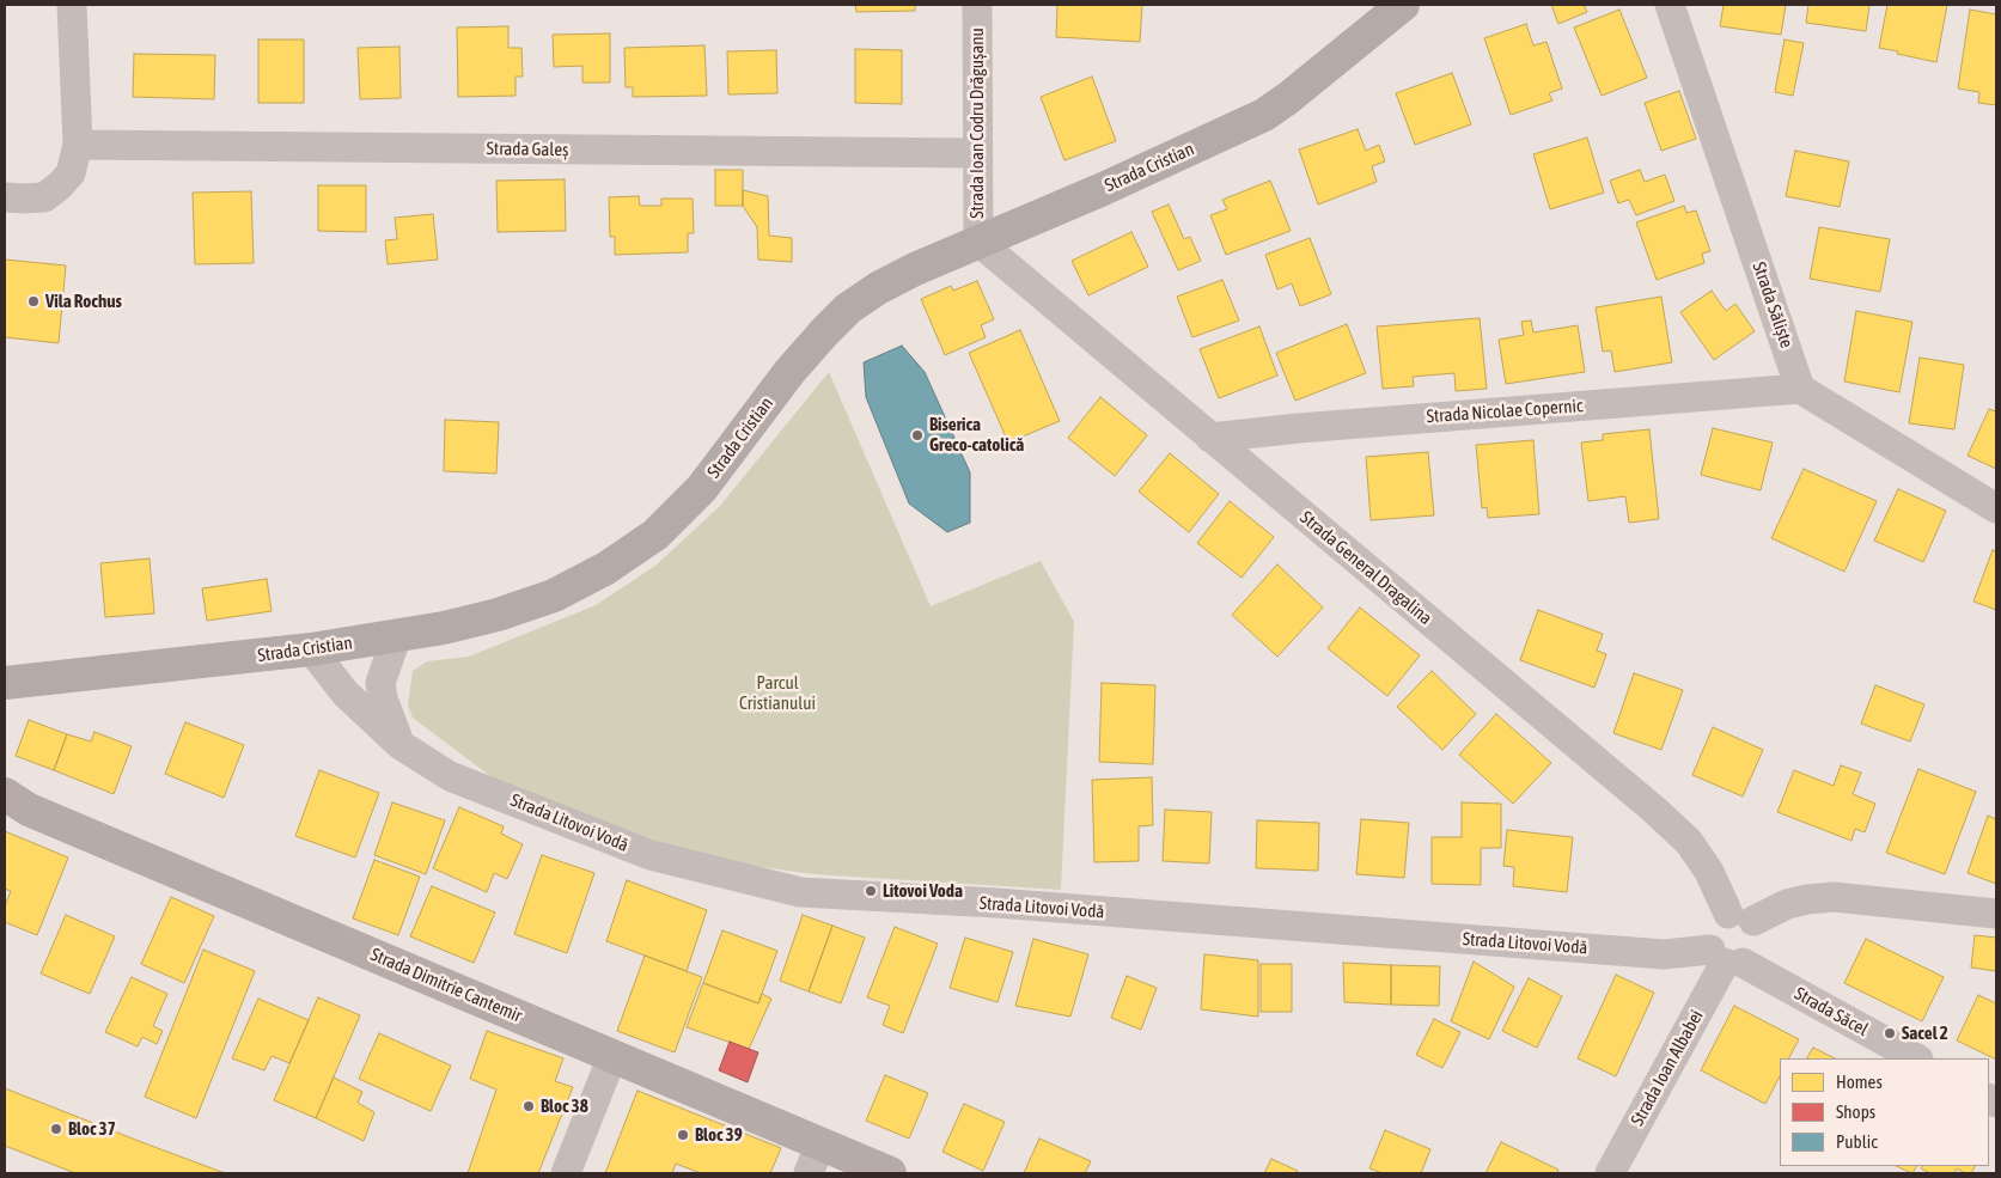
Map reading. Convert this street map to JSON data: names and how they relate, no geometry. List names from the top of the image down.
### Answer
{
  "streets": {
    "main road": ["Strada Cristian"],
    "street": [
      "Strada Ioan Codru Drăgușanu",
      "Strada Galeș",
      "Strada Săliște",
      "Strada Nicolae Copernic",
      "Strada General Dragalina",
      "Strada Litovoi Vodă",
      "Strada Dimitrie Cantemir",
      "Strada Săcel",
      "Strada Ioan Albabei"
    ]
  },
  "crossings": [
    ["Strada Ioan Codru Drăgușanu", "Strada Galeș"],
    ["Strada Ioan Codru Drăgușanu", "Strada Cristian"],
    ["Strada Ioan Codru Drăgușanu", "Strada General Dragalina"],
    ["Strada Cristian", "Strada General Dragalina"],
    ["Strada Cristian", "Strada Litovoi Vodă"],
    ["Strada Săliște", "Strada Nicolae Copernic"],
    ["Strada Nicolae Copernic", "Strada General Dragalina"],
    ["Strada General Dragalina", "Strada Litovoi Vodă"],
    ["Strada General Dragalina", "Strada Săcel"],
    ["Strada General Dragalina", "Strada Ioan Albabei"],
    ["Strada Litovoi Vodă", "Strada Săcel"],
    ["Strada Litovoi Vodă", "Strada Ioan Albabei"],
    ["Strada Săcel", "Strada Ioan Albabei"]
  ],
  "parks": ["Parcul Cristianului"],
  "places": [
    "Vila Rochus",
    "Biserica Greco-catolică",
    "Litovoi Voda",
    "Sacel 2",
    "Bloc 38",
    "Bloc 37",
    "Bloc 39"
  ],
  "legend": ["Homes", "Shops", "Public"]
}
